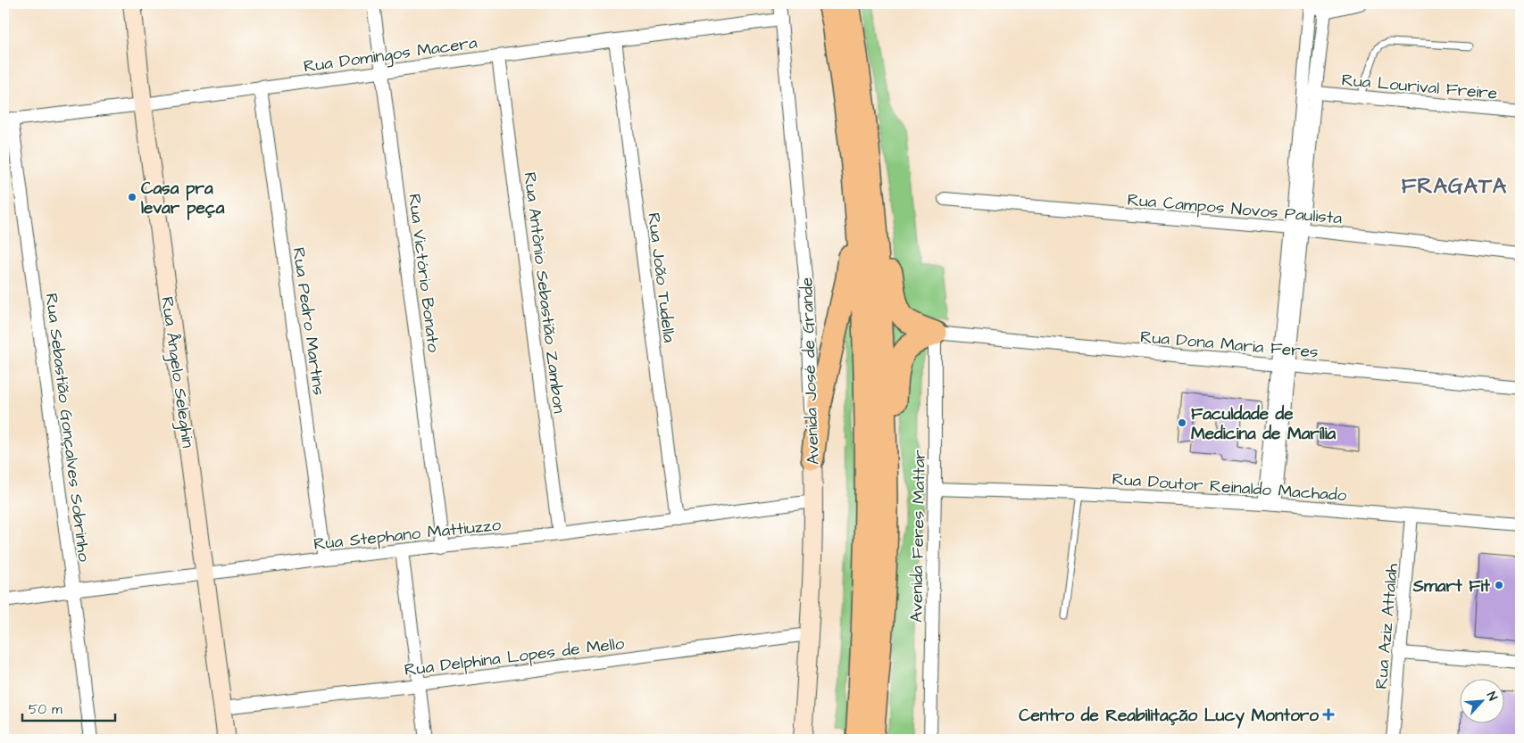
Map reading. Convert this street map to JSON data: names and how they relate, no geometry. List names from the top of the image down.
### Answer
{
  "streets": {
    "street": [
      "Rua Domingos Macera",
      "Rua Lourival Freire",
      "Rua Campos Novos Paulista",
      "Rua Victório Bonato",
      "Rua João Tudella",
      "Rua Antônio Sebastião Zambon",
      "Rua Pedro Martins",
      "Rua Dona Maria Feres",
      "Avenida José de Grande",
      "Rua Ângelo Seleghin",
      "Rua Sebastião Gonçalves Sobrinho",
      "Rua Doutor Reinaldo Machado",
      "Rua Stephano Mattiuzzo",
      "Avenida Feres Mattar",
      "Rua Aziz Attalah",
      "Rua Delphina Lopes de Mello"
    ]
  },
  "crossings": [
    ["Rua Domingos Macera", "Rua Victório Bonato"],
    ["Rua Domingos Macera", "Rua João Tudella"],
    ["Rua Domingos Macera", "Rua Antônio Sebastião Zambon"],
    ["Rua Domingos Macera", "Rua Pedro Martins"],
    ["Rua Domingos Macera", "Avenida José de Grande"],
    ["Rua Domingos Macera", "Rua Ângelo Seleghin"],
    ["Rua Domingos Macera", "Rua Sebastião Gonçalves Sobrinho"],
    ["Rua Victório Bonato", "Rua Stephano Mattiuzzo"],
    ["Rua João Tudella", "Rua Stephano Mattiuzzo"],
    ["Rua Antônio Sebastião Zambon", "Rua Stephano Mattiuzzo"],
    ["Rua Pedro Martins", "Rua Stephano Mattiuzzo"],
    ["Rua Dona Maria Feres", "Avenida Feres Mattar"],
    ["Avenida José de Grande", "Rua Stephano Mattiuzzo"],
    ["Avenida José de Grande", "Rua Delphina Lopes de Mello"],
    ["Rua Ângelo Seleghin", "Rua Stephano Mattiuzzo"],
    ["Rua Ângelo Seleghin", "Rua Delphina Lopes de Mello"],
    ["Rua Sebastião Gonçalves Sobrinho", "Rua Stephano Mattiuzzo"],
    ["Rua Doutor Reinaldo Machado", "Avenida Feres Mattar"],
    ["Rua Doutor Reinaldo Machado", "Rua Aziz Attalah"]
  ],
  "districts": ["FRAGATA"],
  "places": {
    "other": ["Casa pra levar peça", "Faculdade de Medicina de Marília", "Smart Fit"],
    "health": ["Centro de Reabilitação Lucy Montoro"]
  },
  "scale_bar": "50 m",
  "north": "top right"
}
